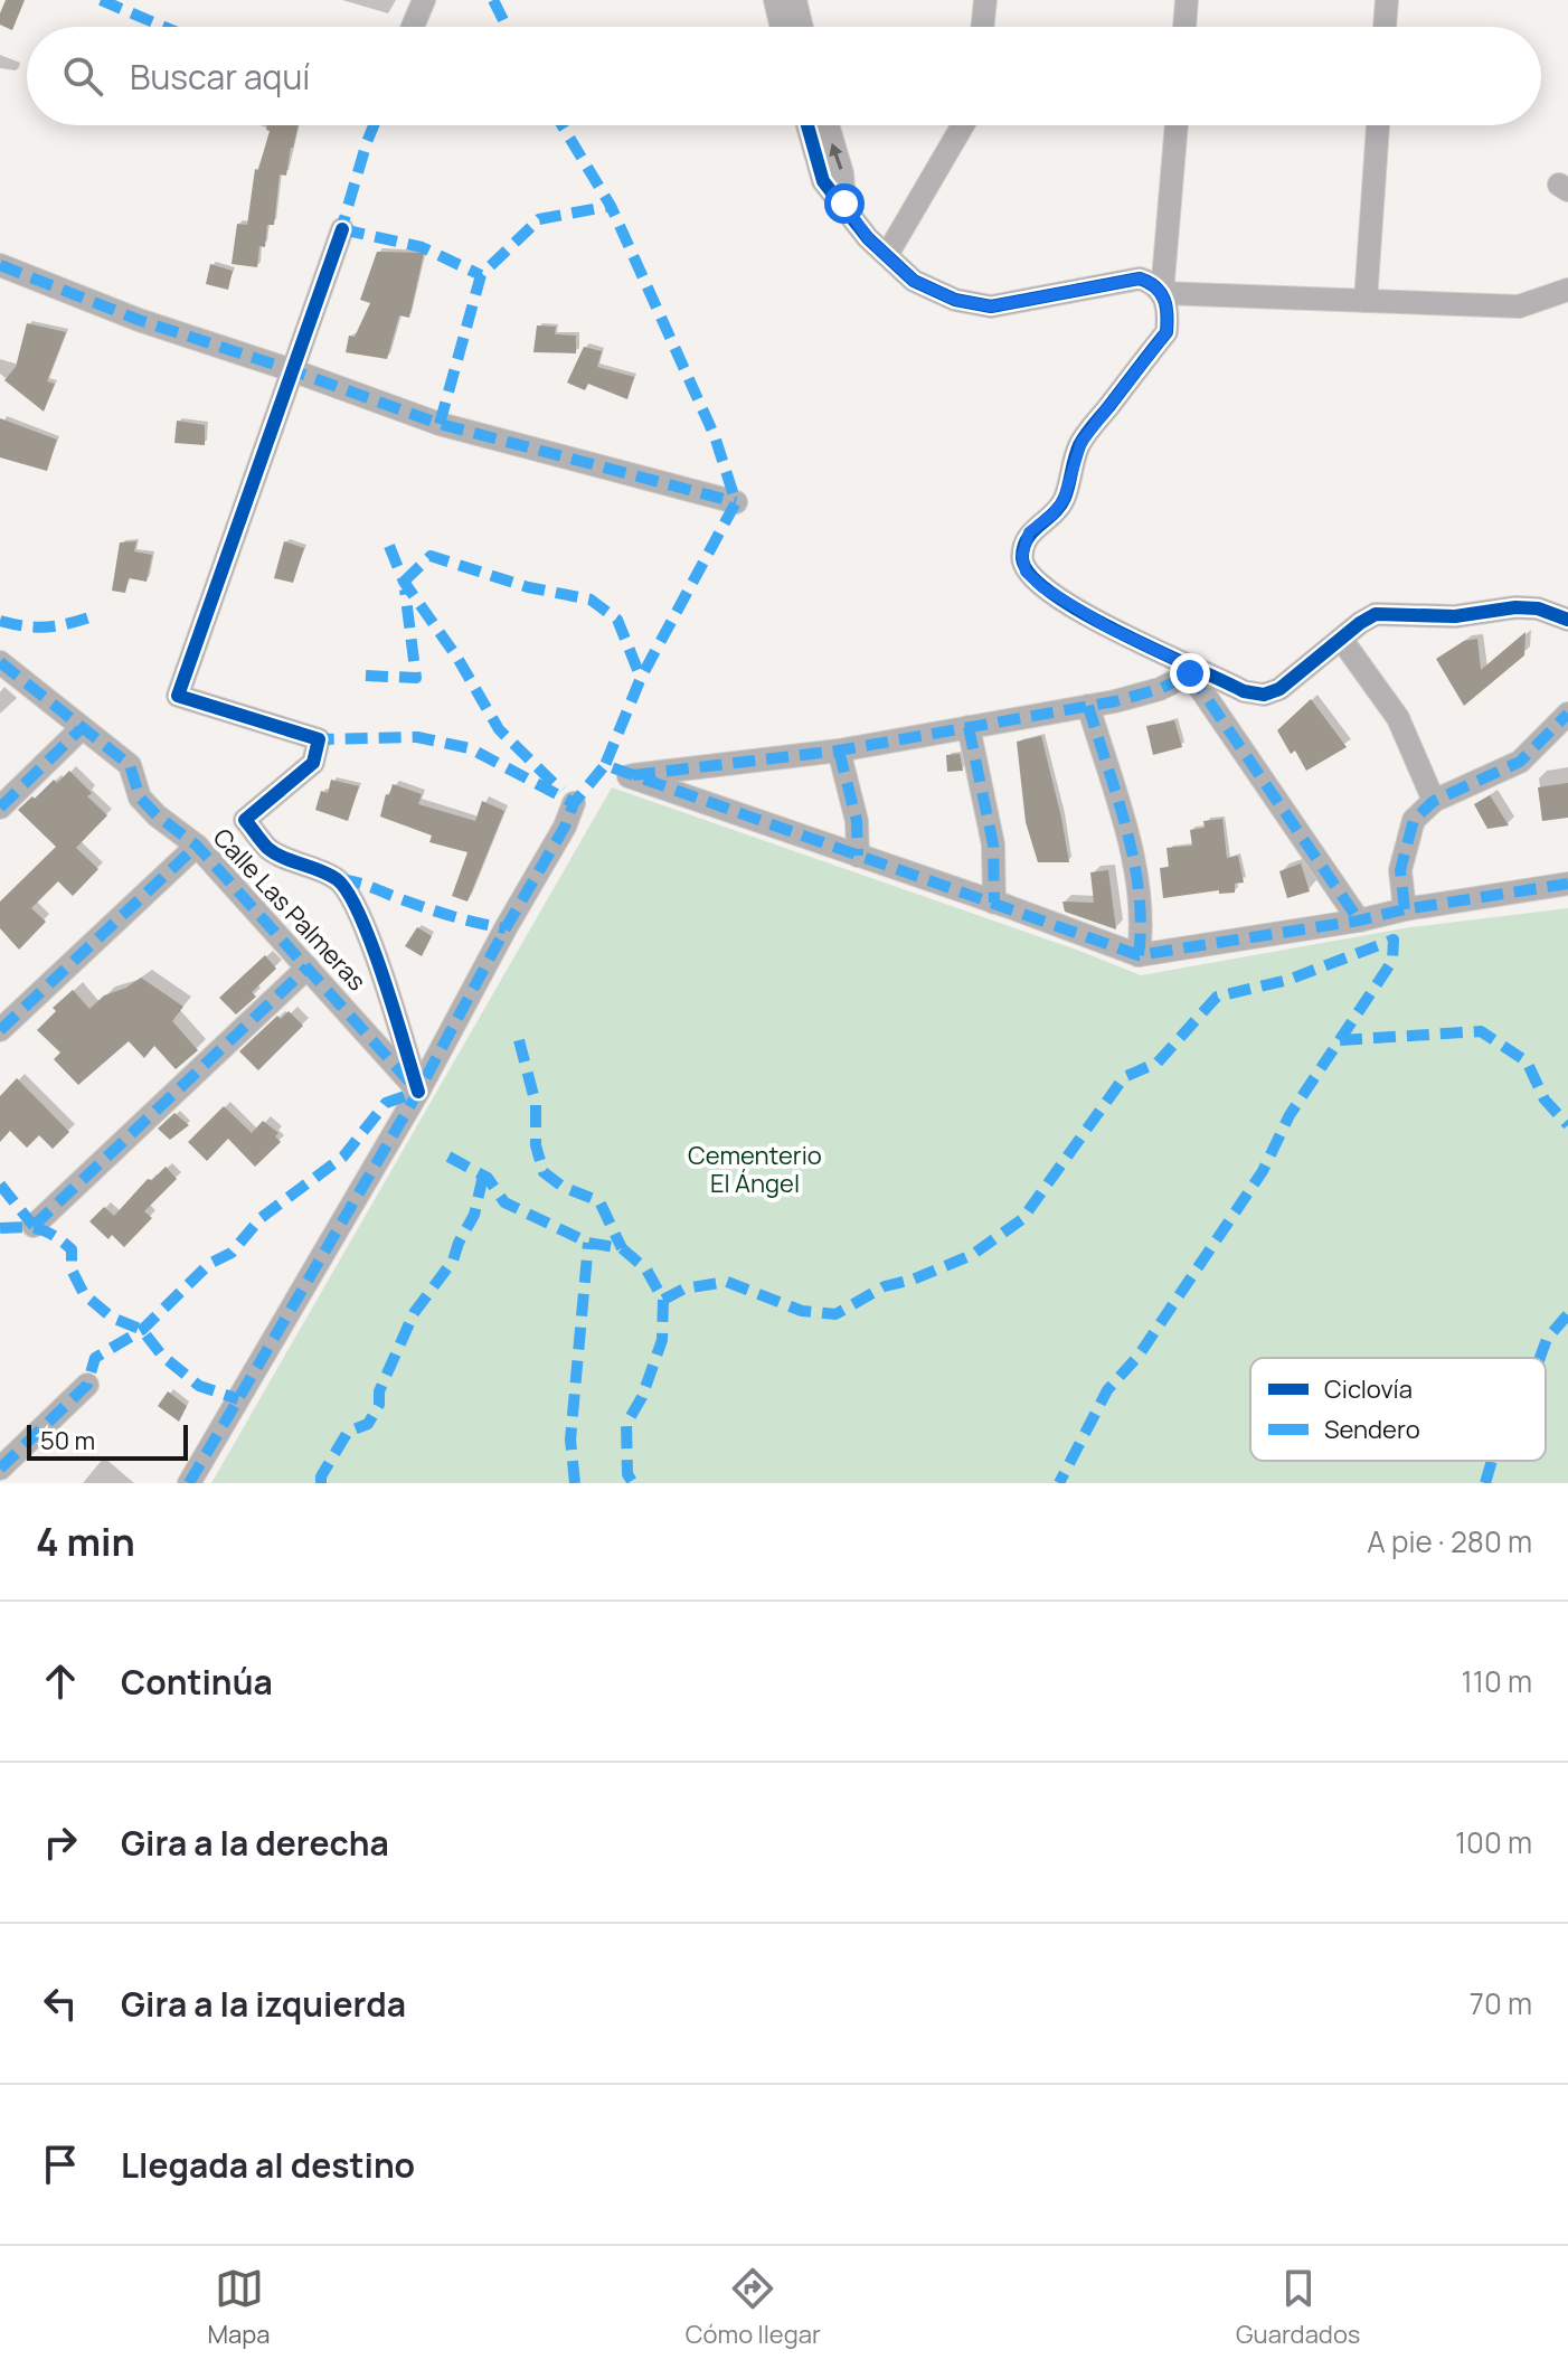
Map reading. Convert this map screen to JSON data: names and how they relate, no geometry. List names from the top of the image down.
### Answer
{
  "streets": {
    "street": ["Calle Las Palmeras"]
  },
  "parks": ["Cementerio El Ángel"],
  "legend": ["Ciclovía", "Sendero"],
  "scale_bar": "50 m",
  "page": {
    "search": "Buscar aquí",
    "scale": "50 m",
    "heading": ["4 min", "A pie · 280 m"],
    "list": [
      ["Continúa", "110 m"],
      ["Gira a la derecha", "100 m"],
      ["Gira a la izquierda", "70 m"],
      "Llegada al destino"
    ],
    "nav": ["Mapa", "Cómo llegar", "Guardados"]
  }
}
